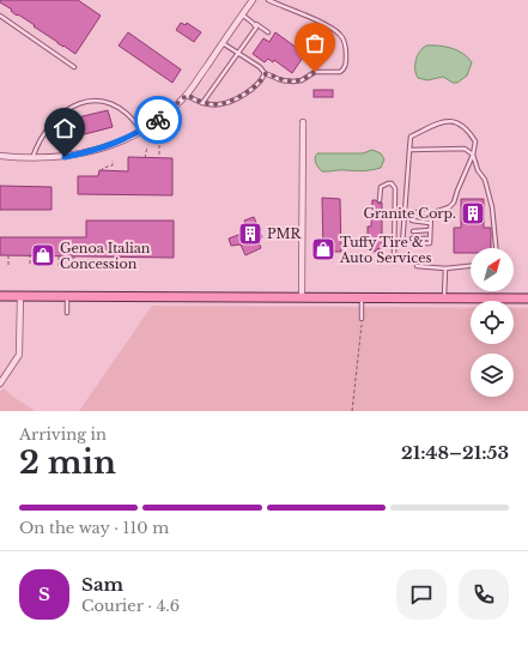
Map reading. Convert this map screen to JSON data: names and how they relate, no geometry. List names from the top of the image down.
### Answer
{
  "places": {
    "building": ["Granite Corp.", "PMR"],
    "shop": ["Tuffy Tire & Auto Services", "Genoa Italian Concession"]
  },
  "north": "top right",
  "page": {
    "heading": ["2 min", "Arriving in", "21:48–21:53"],
    "panel": ["Sam", "Courier · 4.6"],
    "bar": "On the way · 110 m",
    "round": "S"
  }
}
